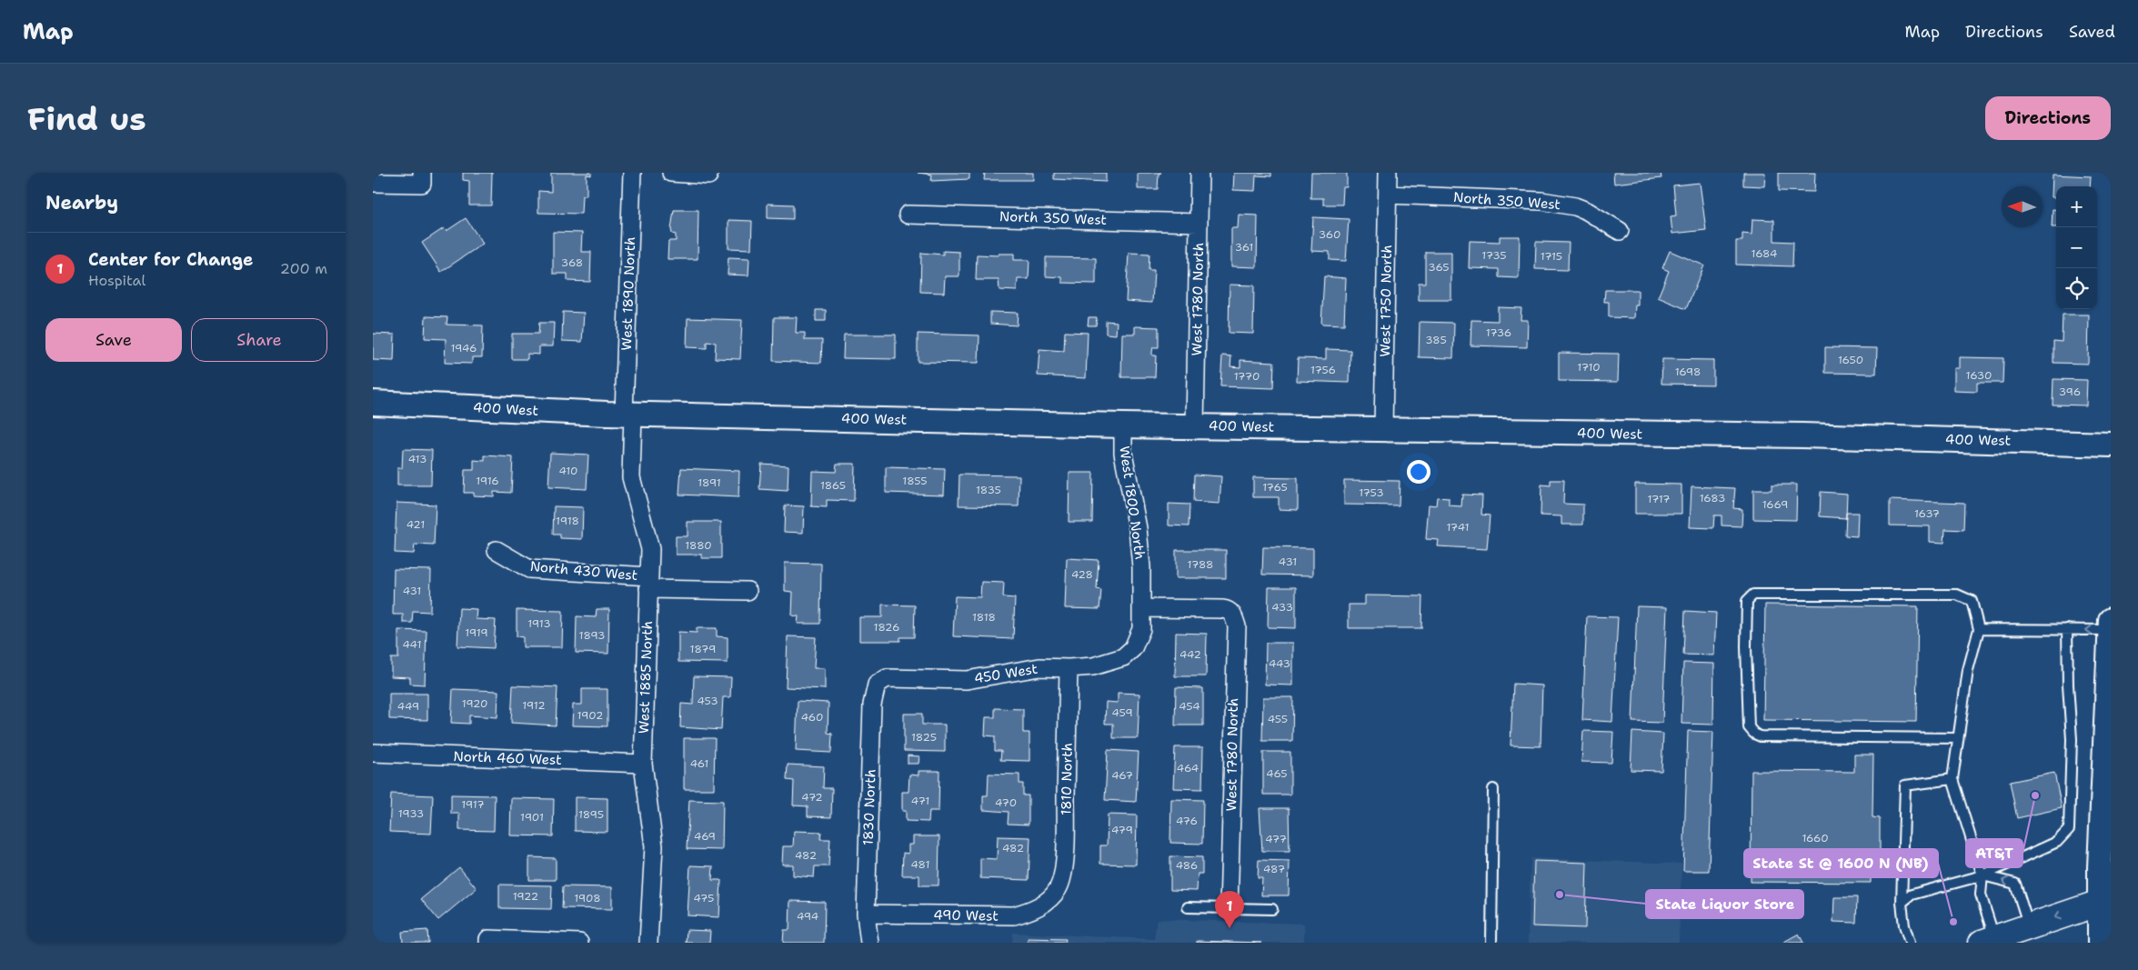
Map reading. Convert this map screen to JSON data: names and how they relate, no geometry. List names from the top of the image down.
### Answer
{
  "streets": {
    "street": [
      "North 350 West",
      "West 1890 North",
      "West 1780 North",
      "West 1750 North",
      "400 West",
      "West 1800 North",
      "North 430 West",
      "450 West",
      "West 1885 North",
      "North 460 West",
      "1810 North",
      "1830 North",
      "490 West"
    ]
  },
  "crossings": [
    ["North 350 West", "West 1780 North"],
    ["North 350 West", "West 1750 North"],
    ["West 1890 North", "400 West"],
    ["West 1890 North", "West 1885 North"],
    ["West 1780 North", "400 West"],
    ["West 1780 North", "West 1800 North"],
    ["West 1750 North", "400 West"],
    ["400 West", "West 1800 North"],
    ["400 West", "West 1885 North"],
    ["West 1800 North", "450 West"],
    ["North 430 West", "West 1885 North"],
    ["450 West", "1810 North"],
    ["450 West", "1830 North"],
    ["West 1885 North", "North 460 West"],
    ["1810 North", "490 West"],
    ["1830 North", "490 West"]
  ],
  "places": ["AT&T", "State Liquor Store", "State St @ 1600 N (NB)"],
  "house_numbers": [
    "360",
    "361",
    "1684",
    "1735",
    "1715",
    "368",
    "365",
    "1736",
    "385",
    "1946",
    "1650",
    "1710",
    "1756",
    "1698",
    "1630",
    "1770",
    "396",
    "413",
    "410",
    "1916",
    "1855",
    "1891",
    "1865",
    "1765",
    "1835",
    "1753",
    "1683",
    "1717",
    "1669",
    "1637",
    "1918",
    "421",
    "1741",
    "1880",
    "431",
    "1788",
    "428",
    "431",
    "433",
    "1818",
    "1913",
    "1826",
    "1919",
    "1893",
    "441",
    "1879",
    "442",
    "443",
    "453",
    "1920",
    "1912",
    "449",
    "454",
    "459",
    "1902",
    "460",
    "455",
    "1825",
    "461",
    "464",
    "465",
    "467",
    "472",
    "471",
    "470",
    "1917",
    "1933",
    "1895",
    "1901",
    "476",
    "479",
    "469",
    "1660",
    "477",
    "482",
    "482",
    "481",
    "486",
    "487",
    "1922",
    "1908",
    "475",
    "494"
  ],
  "north": "left",
  "page": {
    "header": "Map",
    "nav": ["Map", "Directions", "Saved"],
    "buttons": [
      "Directions",
      ["Save", "Share"]
    ],
    "title": "Find us",
    "heading": "Nearby",
    "map_buttons": ["+", "−"],
    "list": [
      {
        "mark": "1",
        "name": "Center for Change",
        "note": "Hospital",
        "value": "200 m"
      }
    ],
    "pins": "1"
  }
}
